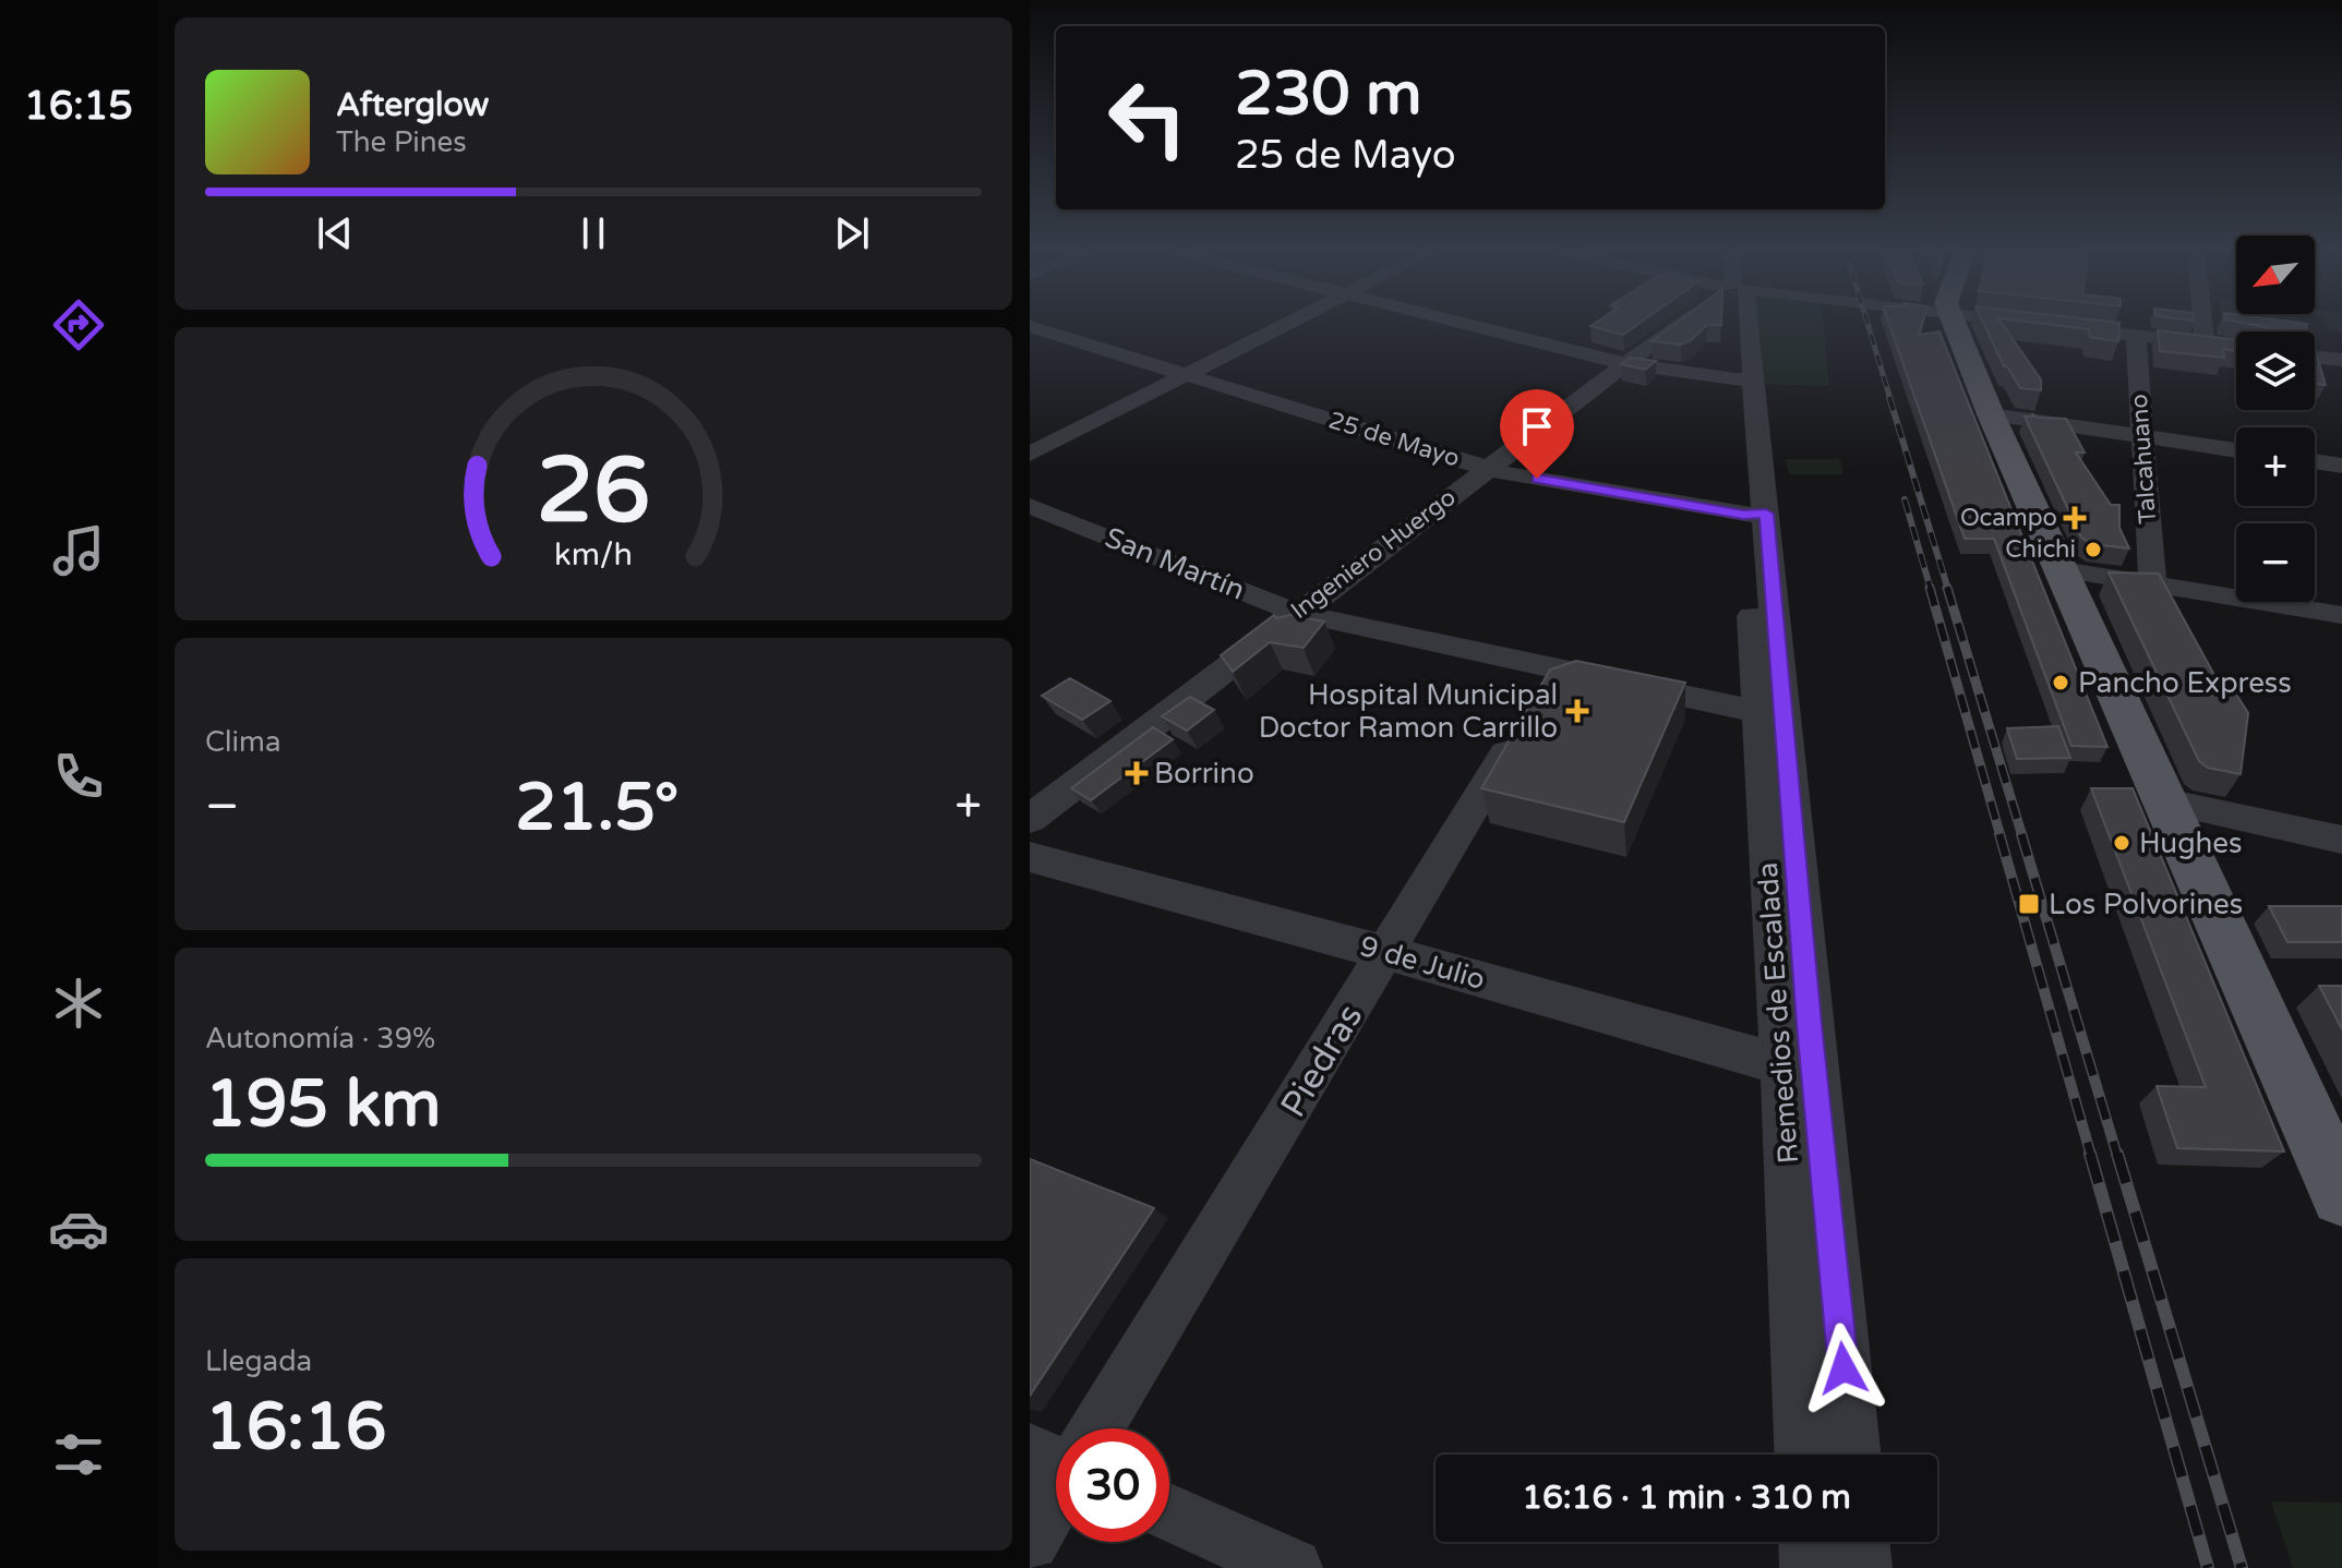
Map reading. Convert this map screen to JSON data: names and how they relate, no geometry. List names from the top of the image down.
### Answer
{
  "streets": {
    "street": [
      "25 de Mayo",
      "Talcahuano",
      "Ingeniero Huergo",
      "San Martín",
      "9 de Julio",
      "Remedios de Escalada",
      "Piedras"
    ]
  },
  "crossings": [
    ["25 de Mayo", "Ingeniero Huergo"],
    ["25 de Mayo", "Remedios de Escalada"],
    ["Ingeniero Huergo", "San Martín"],
    ["San Martín", "Remedios de Escalada"],
    ["San Martín", "Piedras"],
    ["9 de Julio", "Remedios de Escalada"],
    ["9 de Julio", "Piedras"]
  ],
  "places": {
    "health": ["Ocampo", "Hospital Municipal Doctor Ramon Carrillo", "Borrino"],
    "other": ["Chichi", "Pancho Express", "Hughes"],
    "transit": ["Los Polvorines"]
  },
  "north": "bottom left",
  "page": {
    "tabs": "16:15",
    "turn": ["230 m", "25 de Mayo"],
    "song": ["Afterglow", "The Pines"],
    "map_buttons": ["+", "−"],
    "tile": [
      "Clima",
      ["Autonomía · 39%", "195 km"],
      ["Llegada", "16:16"]
    ],
    "heat": ["−", "21.5°", "+"],
    "limit": "30",
    "trip": "16:16 · 1 min · 310 m",
    "gauge": ["26", "km/h"]
  }
}
